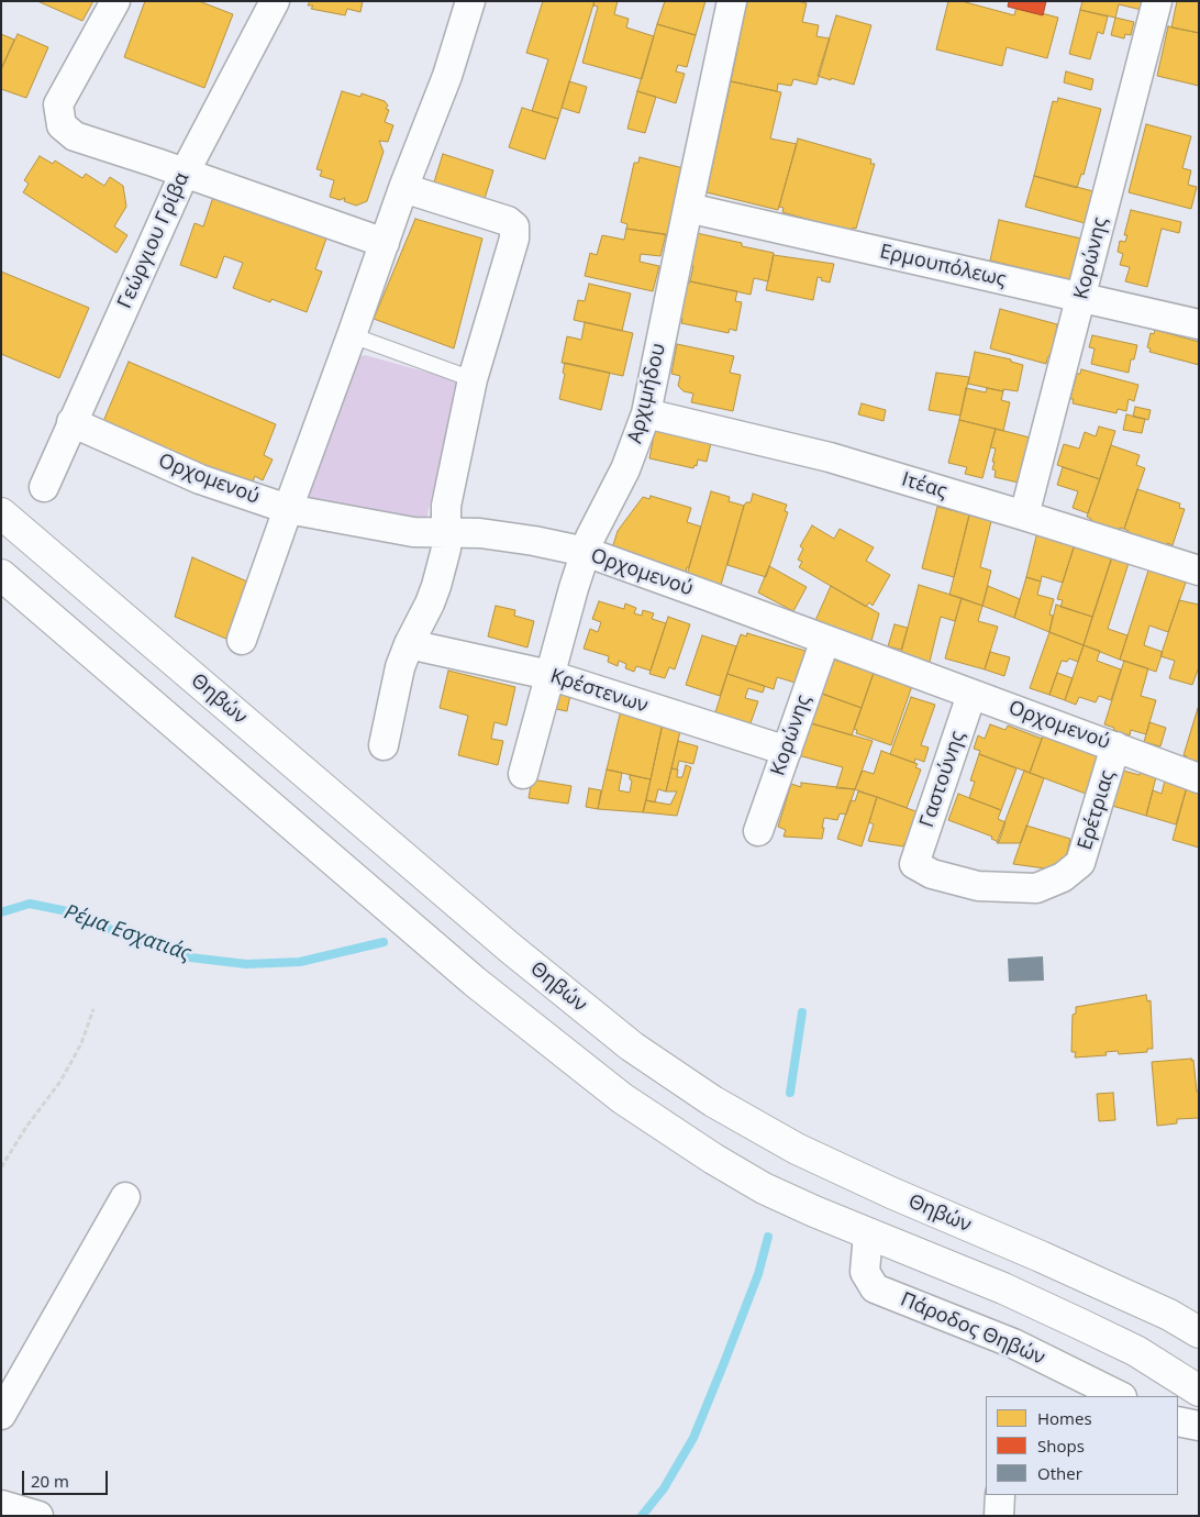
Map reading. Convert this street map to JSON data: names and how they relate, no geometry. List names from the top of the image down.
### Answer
{
  "streets": {
    "main road": ["Θηβών"],
    "street": [
      "Γεώργιου Γρίβα",
      "Κορώνης",
      "Ερμουπόλεως",
      "Αρχιμήδου",
      "Ορχομενού",
      "Ιτέας",
      "Κρέστενων",
      "Γαστούνης",
      "Ερέτριας",
      "Πάροδος Θηβών"
    ]
  },
  "crossings": [
    ["Γεώργιου Γρίβα", "Ορχομενού"],
    ["Κορώνης", "Ερμουπόλεως"],
    ["Κορώνης", "Ορχομενού"],
    ["Κορώνης", "Ιτέας"],
    ["Κορώνης", "Κρέστενων"],
    ["Ερμουπόλεως", "Αρχιμήδου"],
    ["Αρχιμήδου", "Ορχομενού"],
    ["Αρχιμήδου", "Ιτέας"],
    ["Αρχιμήδου", "Κρέστενων"],
    ["Ορχομενού", "Γαστούνης"],
    ["Ορχομενού", "Ερέτριας"],
    ["Γαστούνης", "Ερέτριας"]
  ],
  "water": ["Ρέμα Εσχατιάς"],
  "legend": ["Homes", "Shops", "Other"],
  "scale_bar": "20 m"
}
